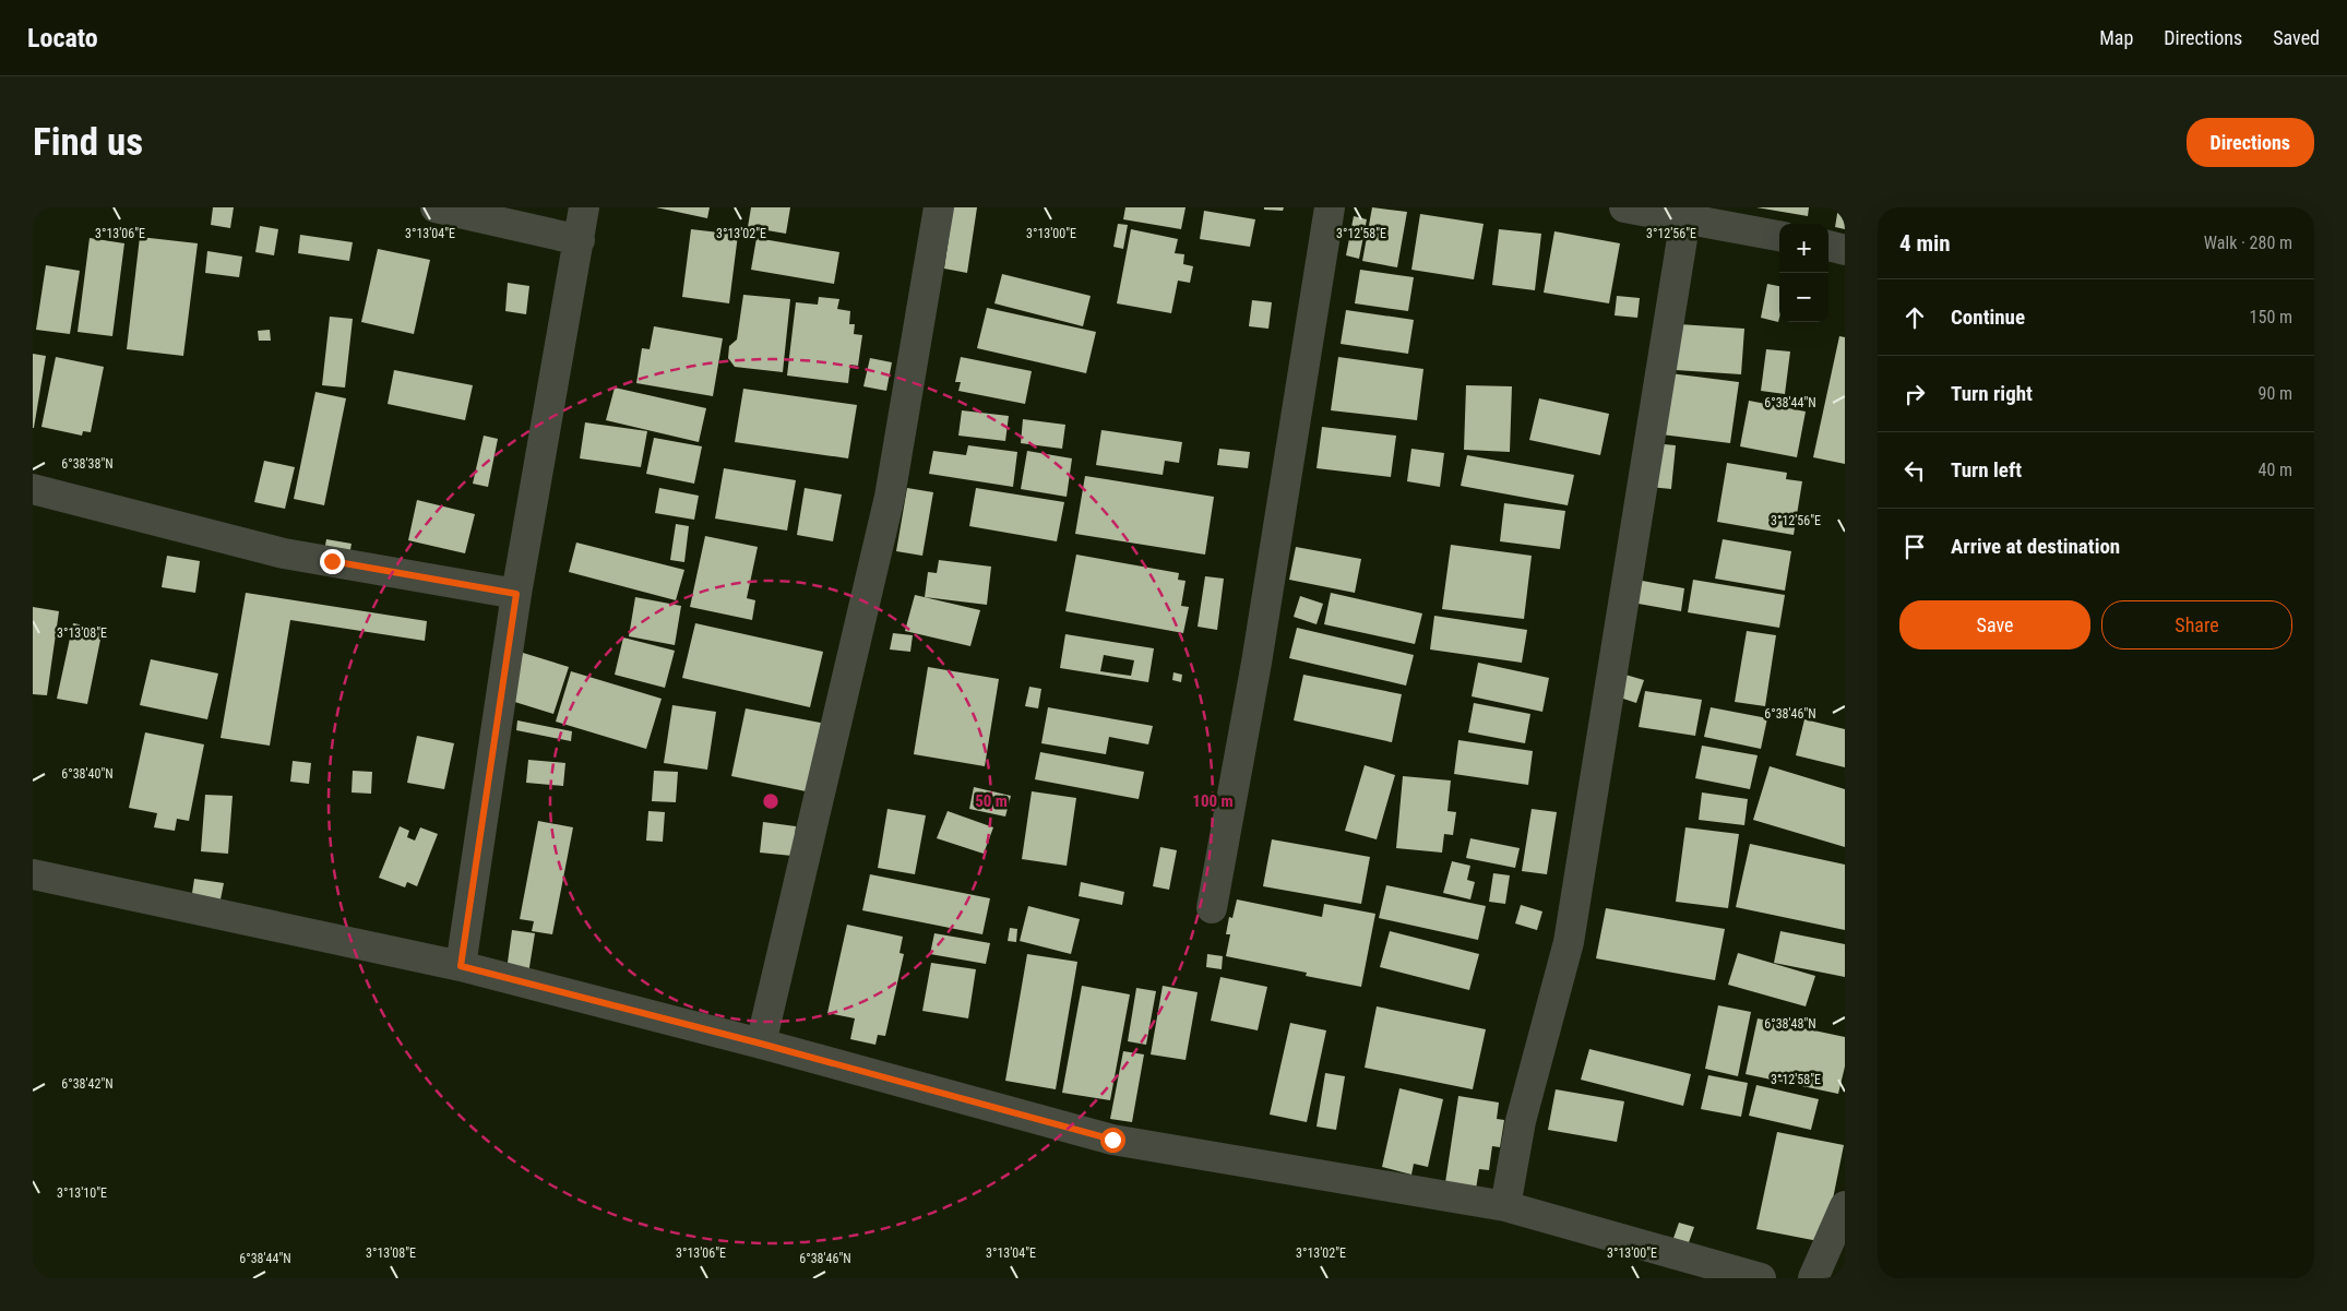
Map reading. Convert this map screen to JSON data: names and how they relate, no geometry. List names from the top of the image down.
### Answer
{
  "page": {
    "header": "Locato",
    "nav": ["Map", "Directions", "Saved"],
    "buttons": [
      "Directions",
      ["Save", "Share"]
    ],
    "title": "Find us",
    "heading": ["4 min", "Walk · 280 m"],
    "map_buttons": ["+", "−"],
    "list": [
      ["Continue", "150 m"],
      ["Turn right", "90 m"],
      ["Turn left", "40 m"],
      "Arrive at destination"
    ]
  },
  "coordinates": [
    "3°13'06\"E",
    "3°13'04\"E",
    "3°13'02\"E",
    "3°13'00\"E",
    "3°12'58\"E",
    "3°12'56\"E",
    "6°38'44\"N",
    "6°38'38\"N",
    "3°13'08\"E",
    "6°38'46\"N",
    "6°38'40\"N",
    "6°38'48\"N",
    "6°38'42\"N",
    "3°13'10\"E"
  ],
  "rings": ["50 m", "100 m"]
}
